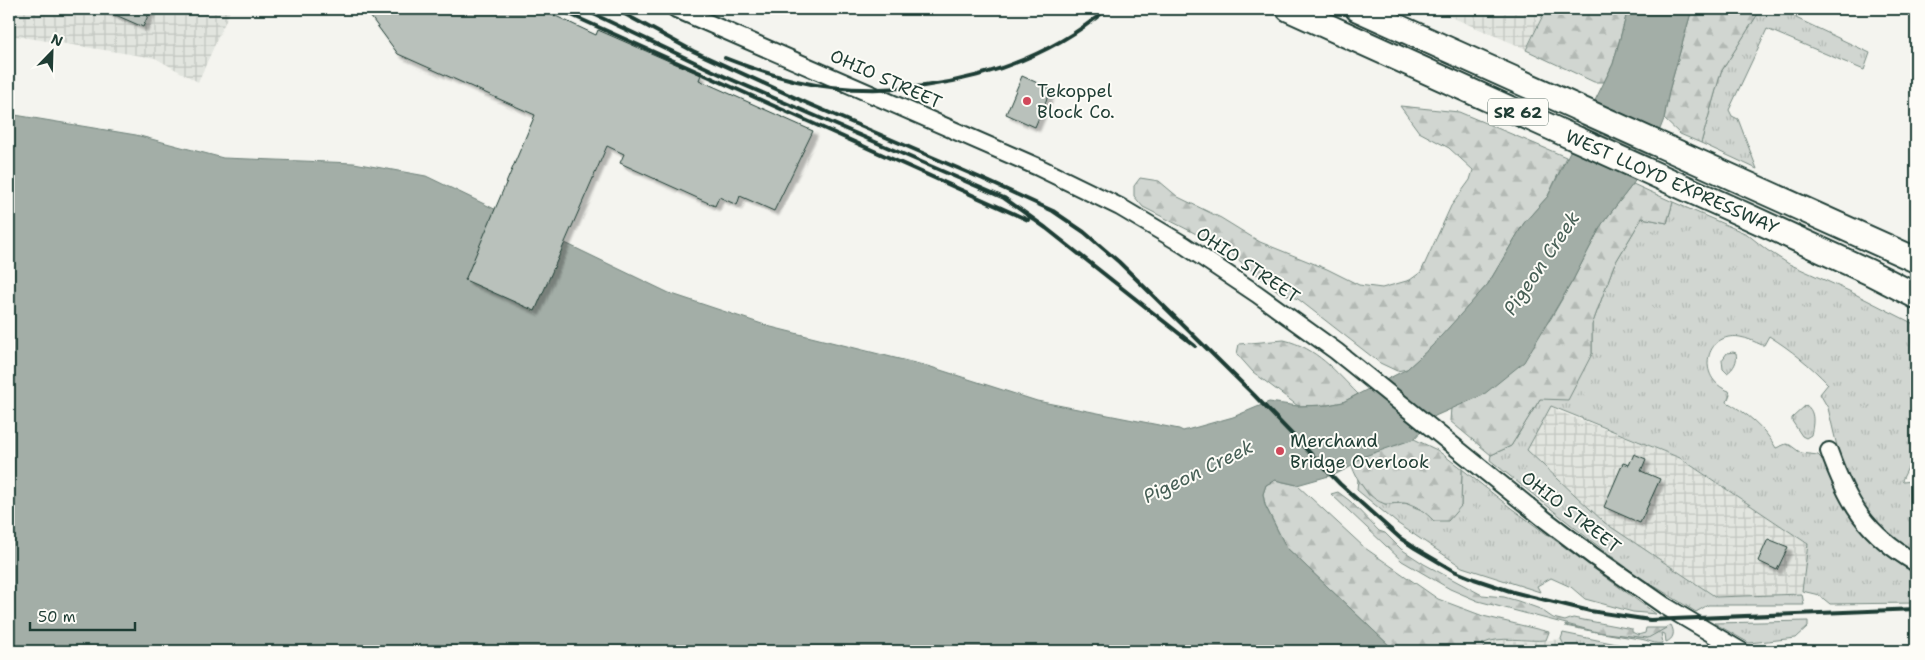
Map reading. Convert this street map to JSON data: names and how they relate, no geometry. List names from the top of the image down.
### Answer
{
  "streets": {
    "highway": ["SR 62", "WEST LLOYD EXPRESSWAY"],
    "street": ["OHIO STREET"]
  },
  "water": ["Pigeon Creek"],
  "places": ["Tekoppel Block Co.", "Merchand Bridge Overlook"],
  "scale_bar": "50 m",
  "north": "top right"
}
